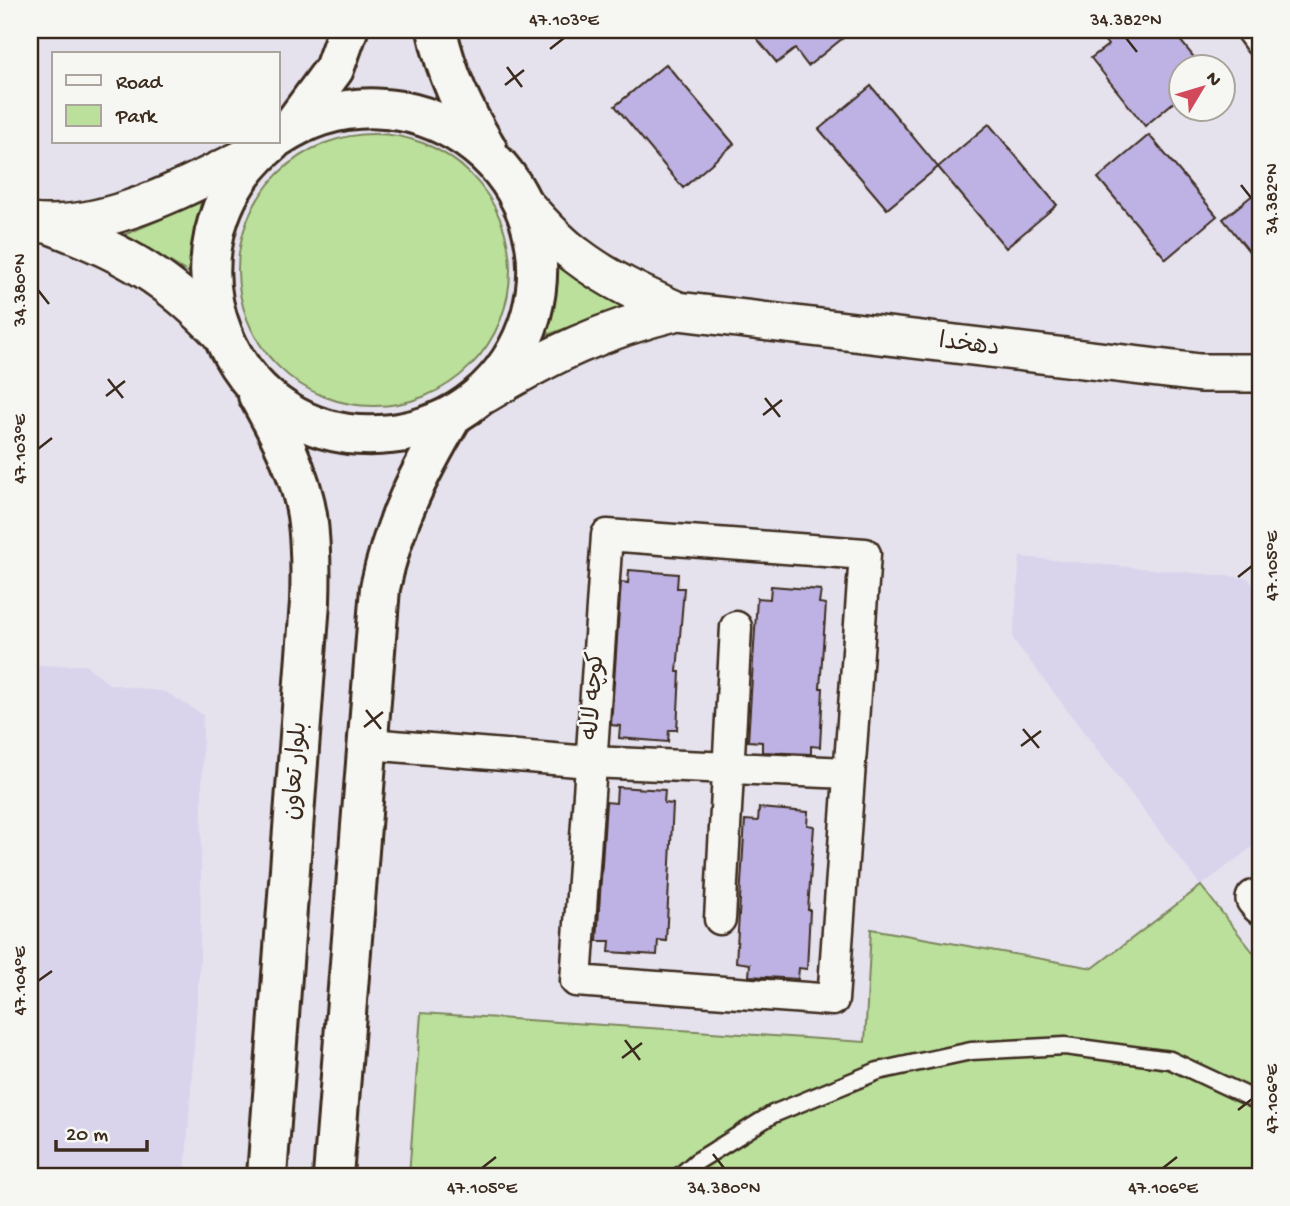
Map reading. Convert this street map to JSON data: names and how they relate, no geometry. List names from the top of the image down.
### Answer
{
  "streets": {
    "main road": ["بلوار تعاون"],
    "street": ["دهخدا", "کوچه لاله"]
  },
  "legend": ["Road", "Park"],
  "scale_bar": "20 m",
  "north": "top right",
  "coordinates": [
    "47.103°E",
    "34.382°N",
    "34.380°N",
    "47.105°E",
    "47.104°E",
    "47.106°E"
  ]
}
